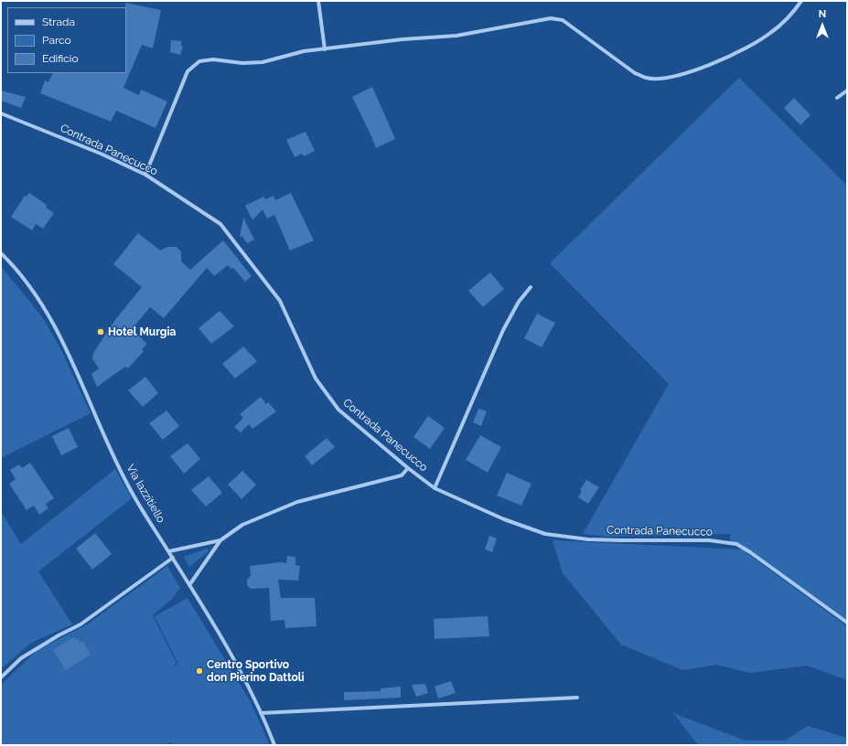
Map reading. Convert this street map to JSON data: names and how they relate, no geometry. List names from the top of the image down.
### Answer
{
  "streets": {
    "street": ["Contrada Panecucco", "Via Iazzitiello"]
  },
  "places": ["Hotel Murgia", "Centro Sportivo don Pierino Dattoli"],
  "legend": ["Strada", "Parco", "Edificio"],
  "north": "top"
}
